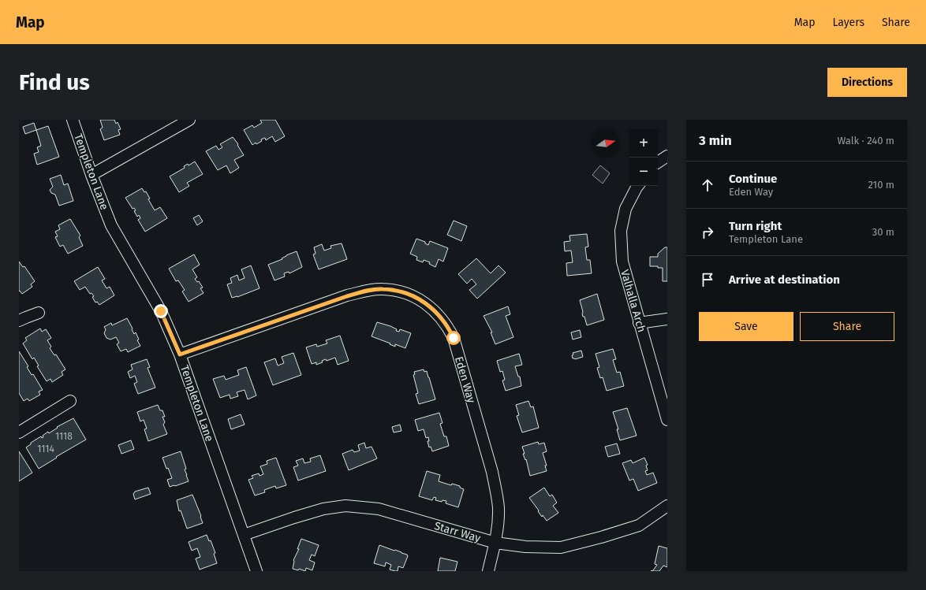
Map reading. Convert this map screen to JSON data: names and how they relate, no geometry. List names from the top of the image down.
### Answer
{
  "streets": {
    "street": [
      "Templeton Lane",
      "Valhalla Arch",
      "Eden Way",
      "Starr Way"
    ]
  },
  "crossings": [
    ["Templeton Lane", "Eden Way"],
    ["Templeton Lane", "Starr Way"],
    ["Eden Way", "Starr Way"]
  ],
  "house_numbers": ["1118", "1114"],
  "north": "right",
  "page": {
    "header": "Map",
    "nav": ["Map", "Layers", "Share"],
    "buttons": [
      "Directions",
      ["Save", "Share"]
    ],
    "title": "Find us",
    "heading": ["3 min", "Walk · 240 m"],
    "map_buttons": ["+", "−"],
    "list": [
      ["Continue", "Eden Way", "210 m"],
      ["Turn right", "Templeton Lane", "30 m"],
      "Arrive at destination"
    ]
  }
}
